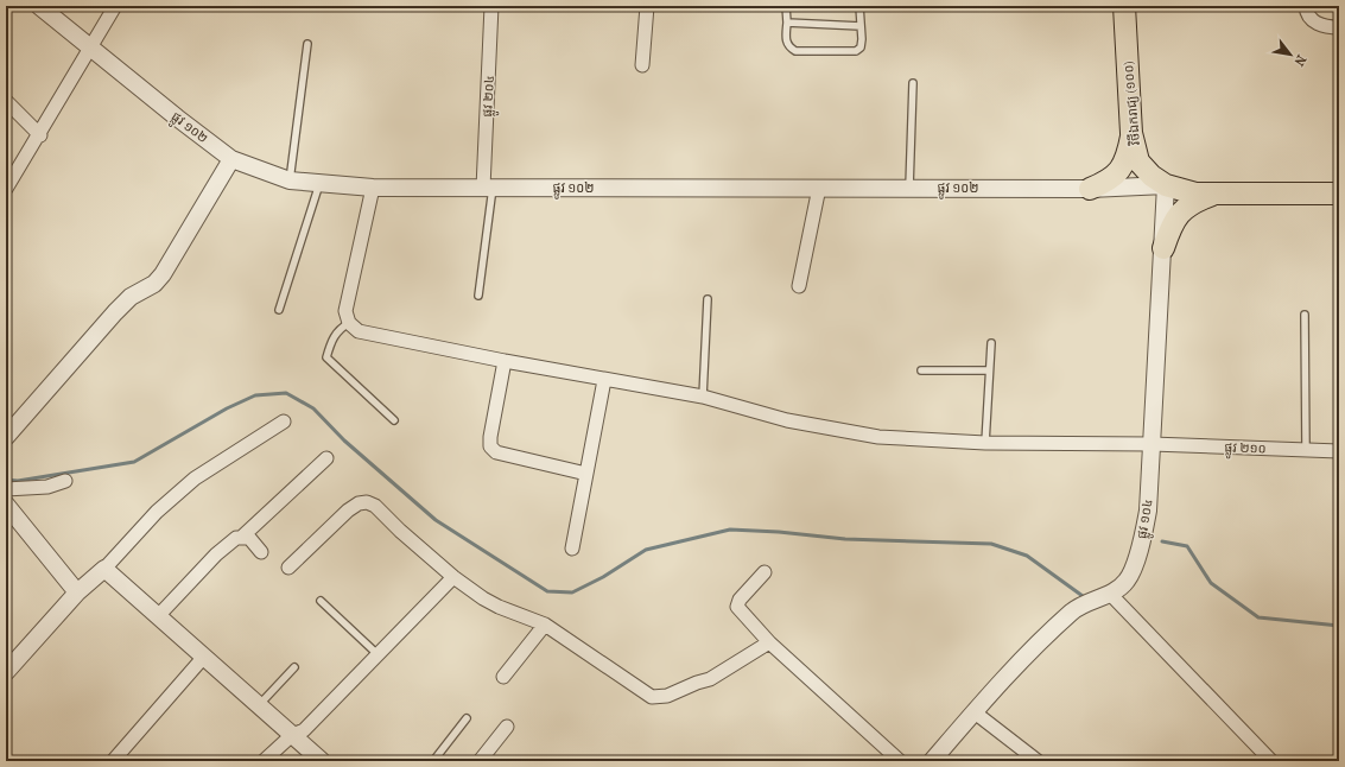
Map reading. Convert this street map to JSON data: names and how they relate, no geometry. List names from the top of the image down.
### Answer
{
  "streets": {
    "main road": ["វិថីឯករាជ្យ (១០០)"],
    "street": [
      "ផ្លូវ ២០៤",
      "ផ្លូវ ១០២",
      "ផ្លូវ ២១០",
      "ផ្លូវ ១០៤"
    ]
  },
  "crossings": [
    ["ផ្លូវ ២០៤", "ផ្លូវ ១០២"],
    ["វិថីឯករាជ្យ (១០០)", "ផ្លូវ ១០២"],
    ["វិថីឯករាជ្យ (១០០)", "ផ្លូវ ១០៤"],
    ["ផ្លូវ ១០២", "ផ្លូវ ១០៤"],
    ["ផ្លូវ ២១០", "ផ្លូវ ១០៤"]
  ],
  "north": "bottom right"
}
